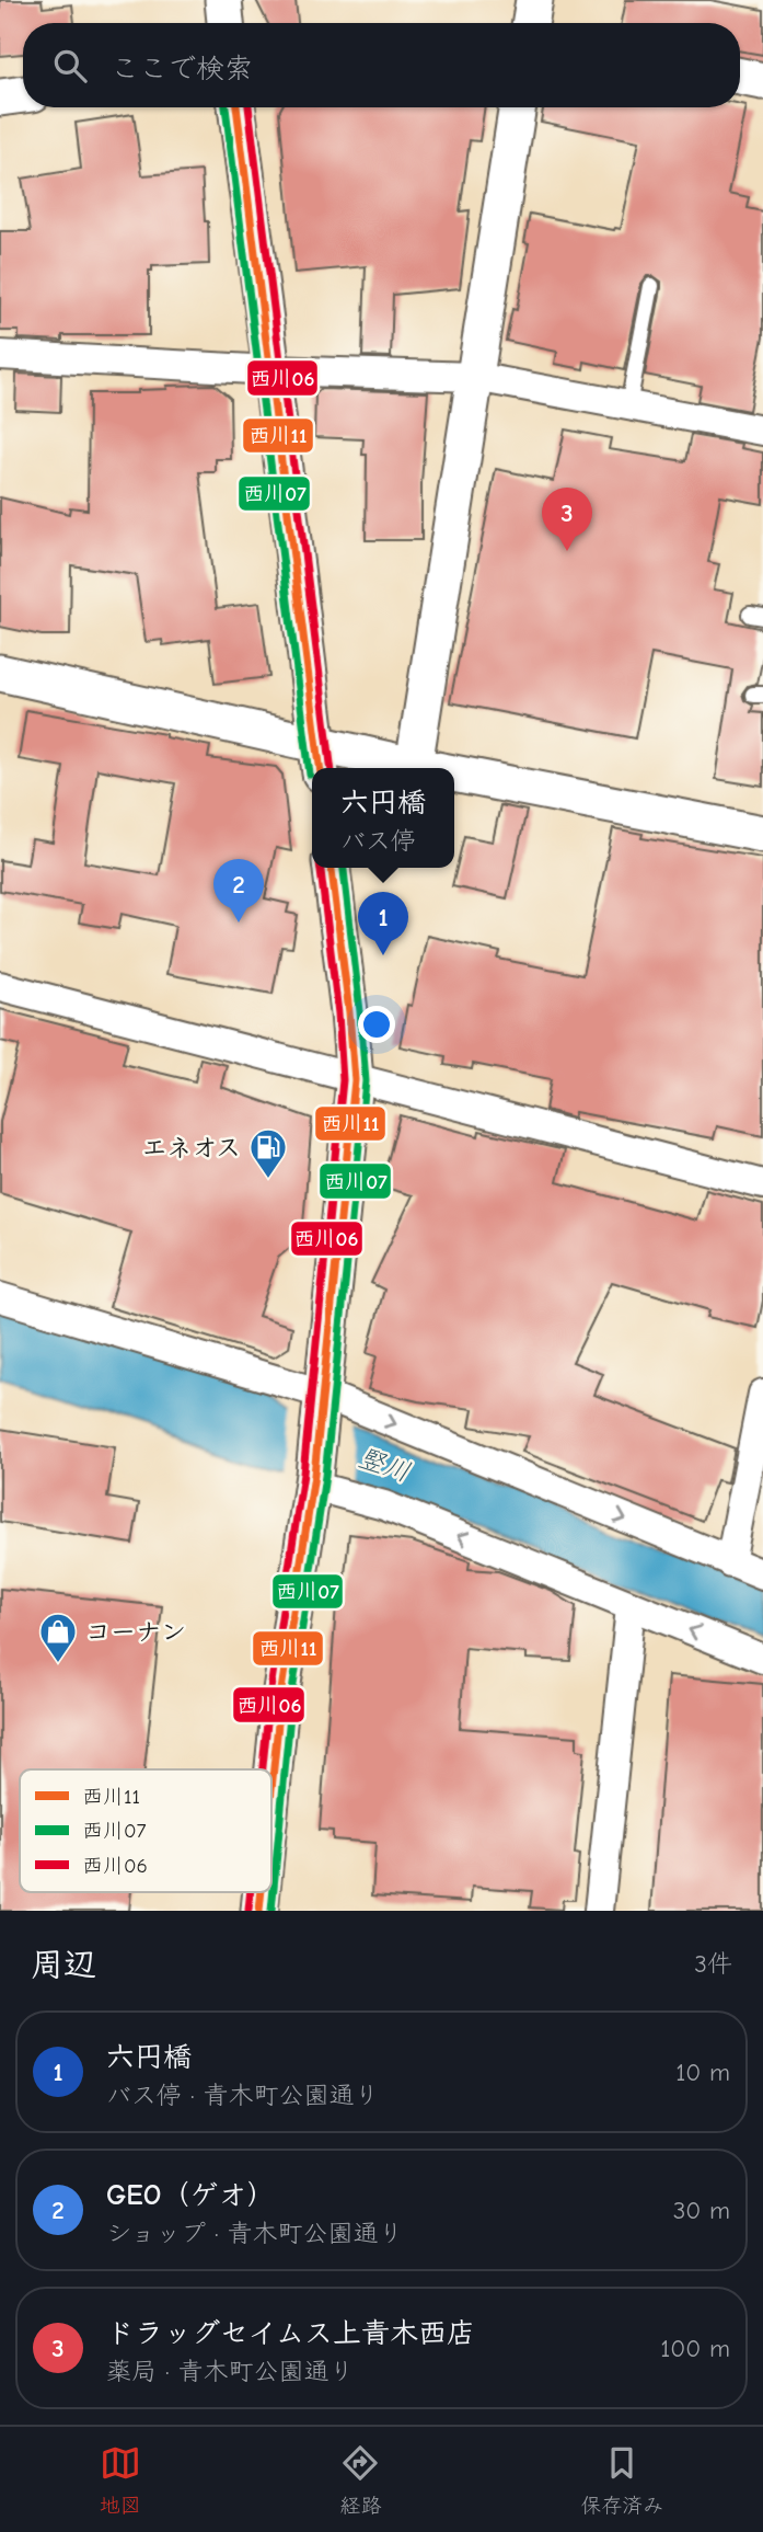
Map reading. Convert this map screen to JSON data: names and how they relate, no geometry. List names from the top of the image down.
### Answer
{
  "water": ["竪川"],
  "places": {
    "fuel station": ["エネオス"],
    "shop": ["コーナン"]
  },
  "lines": ["transit line 西川11", "transit line 西川07", "transit line 西川06"],
  "legend": ["西川11", "西川07", "西川06"],
  "page": {
    "search": "ここで検索",
    "pins": ["3", "2", "1"],
    "popup": ["六円橋", "バス停"],
    "heading": ["周辺", "3件"],
    "list": [
      {
        "mark": "1",
        "name": "六円橋",
        "note": "バス停 · 青木町公園通り",
        "value": "10 m"
      },
      {
        "mark": "2",
        "name": "GEO（ゲオ）",
        "note": "ショップ · 青木町公園通り",
        "value": "30 m"
      },
      {
        "mark": "3",
        "name": "ドラッグセイムス上青木西店",
        "note": "薬局 · 青木町公園通り",
        "value": "100 m"
      }
    ],
    "nav": ["地図", "経路", "保存済み"]
  }
}
